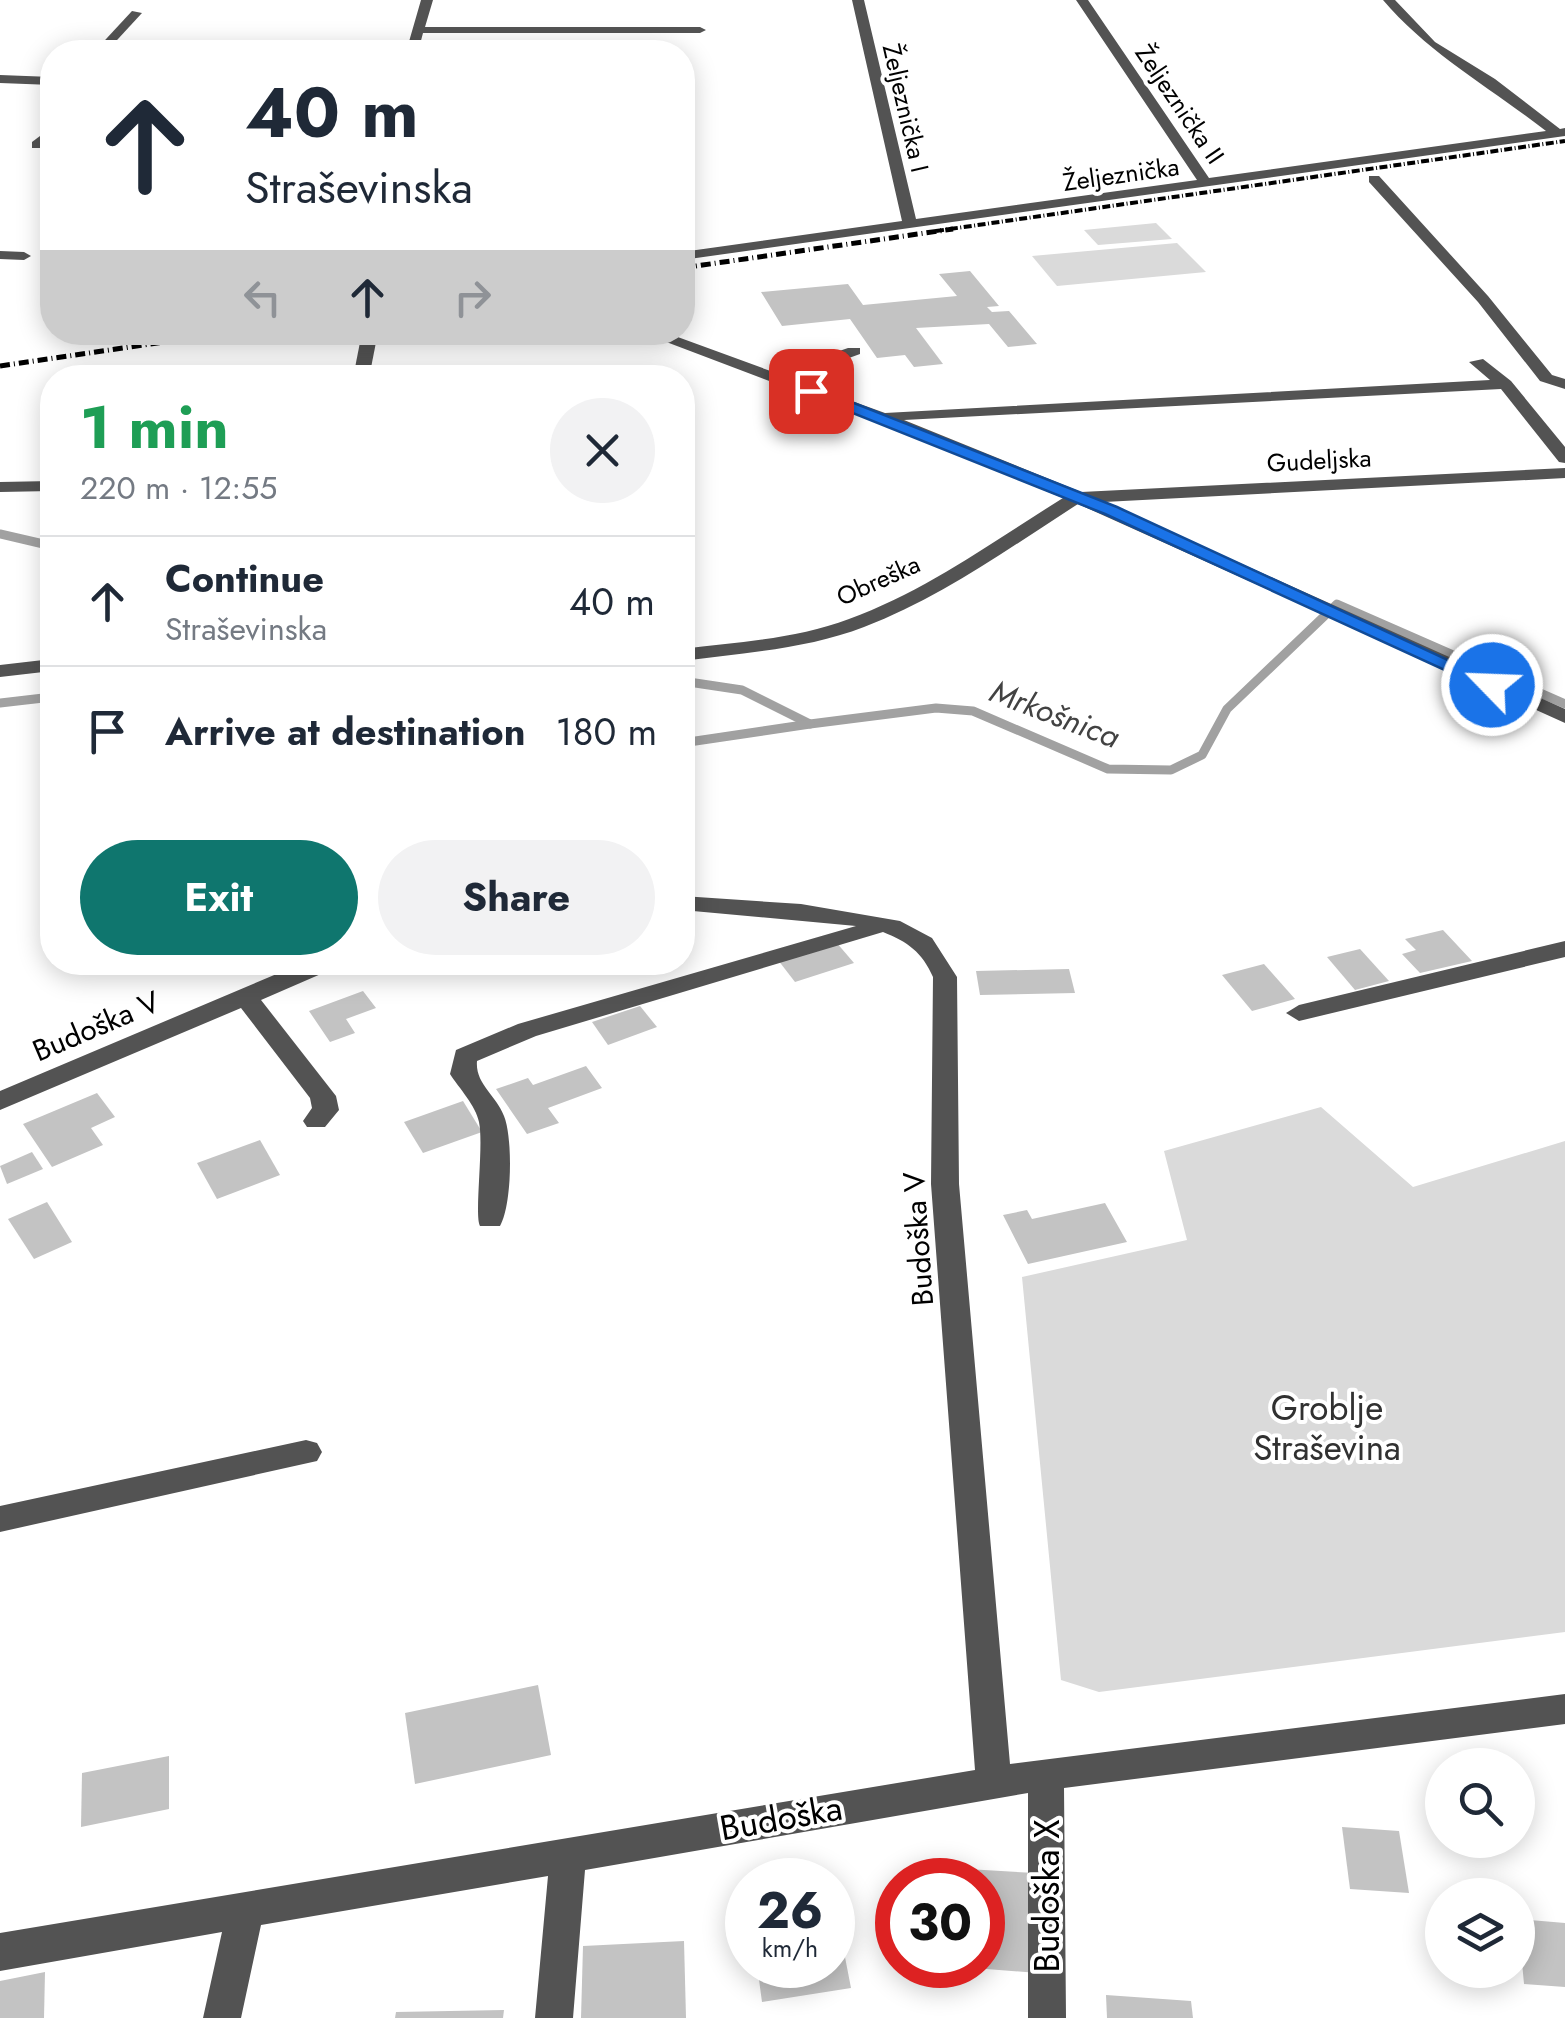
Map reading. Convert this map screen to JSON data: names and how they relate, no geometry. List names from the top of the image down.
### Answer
{
  "streets": {
    "street": [
      "Željeznička II",
      "Željeznička I",
      "Željeznička",
      "Gudeljska",
      "Obreška",
      "Budoška V",
      "Budoška",
      "Budoška X"
    ]
  },
  "crossings": [
    ["Željeznička II", "Željeznička"],
    ["Željeznička I", "Željeznička"],
    ["Gudeljska", "Obreška"],
    ["Budoška V", "Budoška"],
    ["Budoška", "Budoška X"]
  ],
  "water": ["Mrkošnica"],
  "parks": ["Groblje Straševina"],
  "page": {
    "turn": ["40 m", "Straševinska"],
    "heading": ["1 min", "220 m · 12:55"],
    "list": [
      {
        "name": "Continue",
        "note": "Straševinska",
        "value": "40 m"
      },
      {
        "name": "Arrive at destination",
        "value": "180 m"
      }
    ],
    "buttons": ["Exit", "Share"],
    "speed": "26 km/h",
    "limit": "30"
  }
}
